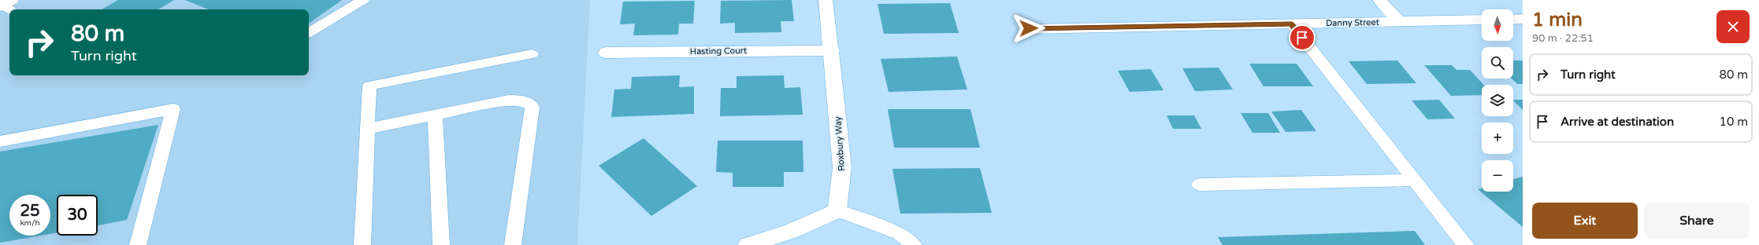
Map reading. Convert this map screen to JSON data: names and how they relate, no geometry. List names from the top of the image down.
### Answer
{
  "streets": {
    "street": ["Danny Street", "Hasting Court", "Roxbury Way"]
  },
  "crossings": [
    ["Hasting Court", "Roxbury Way"]
  ],
  "north": "bottom",
  "page": {
    "heading": ["1 min", "90 m · 22:51"],
    "map_buttons": ["+", "−"],
    "turn": ["80 m", "Turn right"],
    "list": [
      {
        "name": "Turn right",
        "value": "80 m"
      },
      {
        "name": "Arrive at destination",
        "value": "10 m"
      }
    ],
    "speed": "25 km/h",
    "limit": "30",
    "buttons": ["Exit", "Share"]
  }
}
